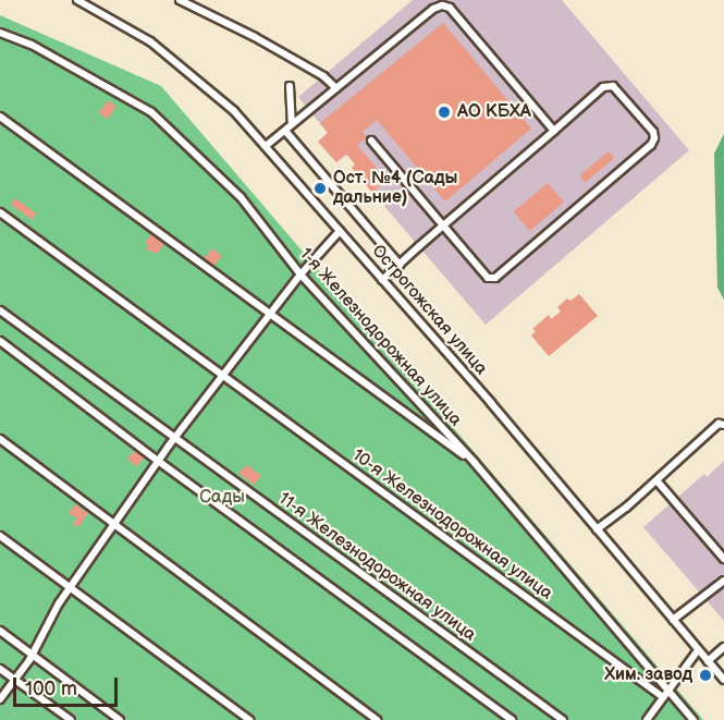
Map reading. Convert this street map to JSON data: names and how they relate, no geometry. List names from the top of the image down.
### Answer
{
  "streets": {
    "street": [
      "Острогожская улица",
      "1-я Железнодорожная улица",
      "10-я Железнодорожная улица",
      "11-я Железнодорожная улица"
    ]
  },
  "crossings": [
    ["1-я Железнодорожная улица", "10-я Железнодорожная улица"]
  ],
  "parks": ["Сады"],
  "places": ["АО КБХА", "Ост. №4 (Сады дальние)", "Хим. завод"],
  "scale_bar": "100 m"
}
